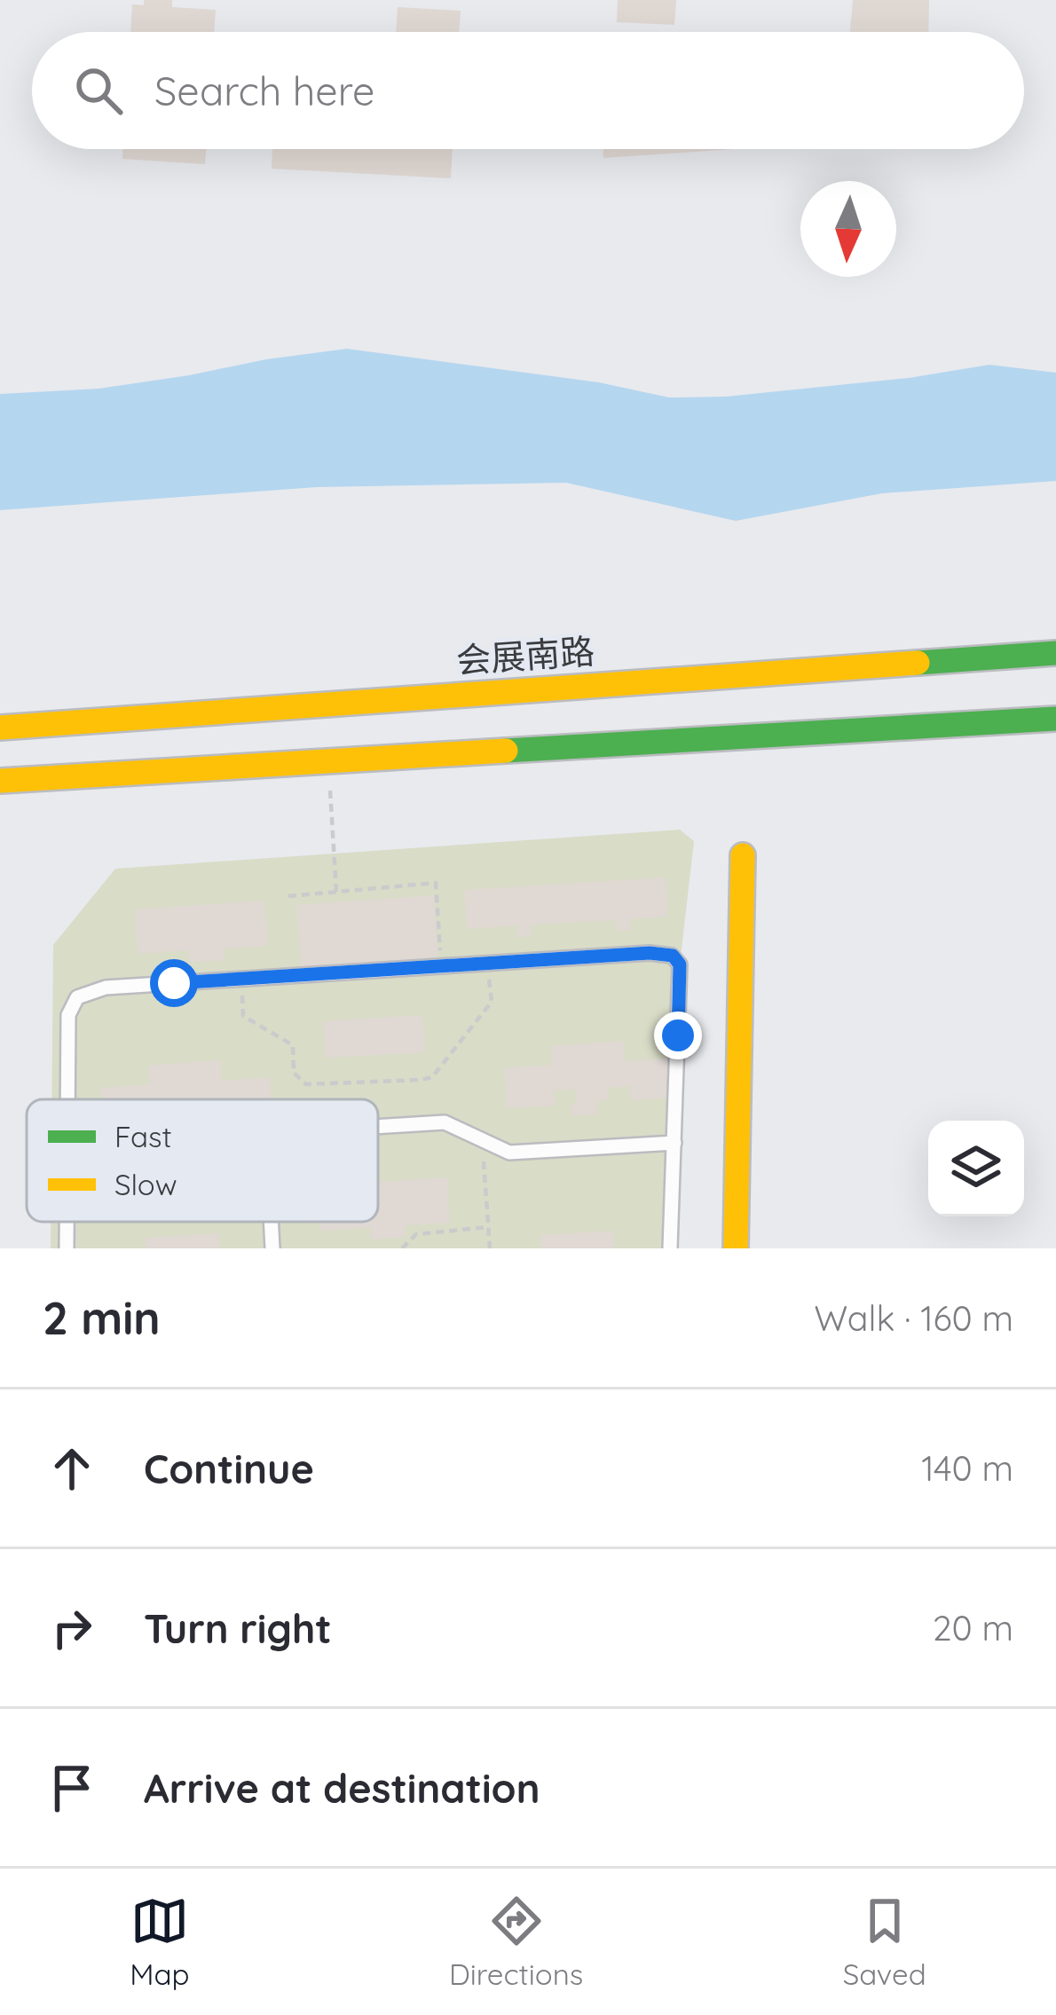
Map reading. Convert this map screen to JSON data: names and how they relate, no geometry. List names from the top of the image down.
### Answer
{
  "streets": {
    "main road": ["会展南路"]
  },
  "legend": ["Fast", "Slow"],
  "north": "bottom",
  "page": {
    "search": "Search here",
    "heading": ["2 min", "Walk · 160 m"],
    "list": [
      ["Continue", "140 m"],
      ["Turn right", "20 m"],
      "Arrive at destination"
    ],
    "nav": ["Map", "Directions", "Saved"]
  }
}
